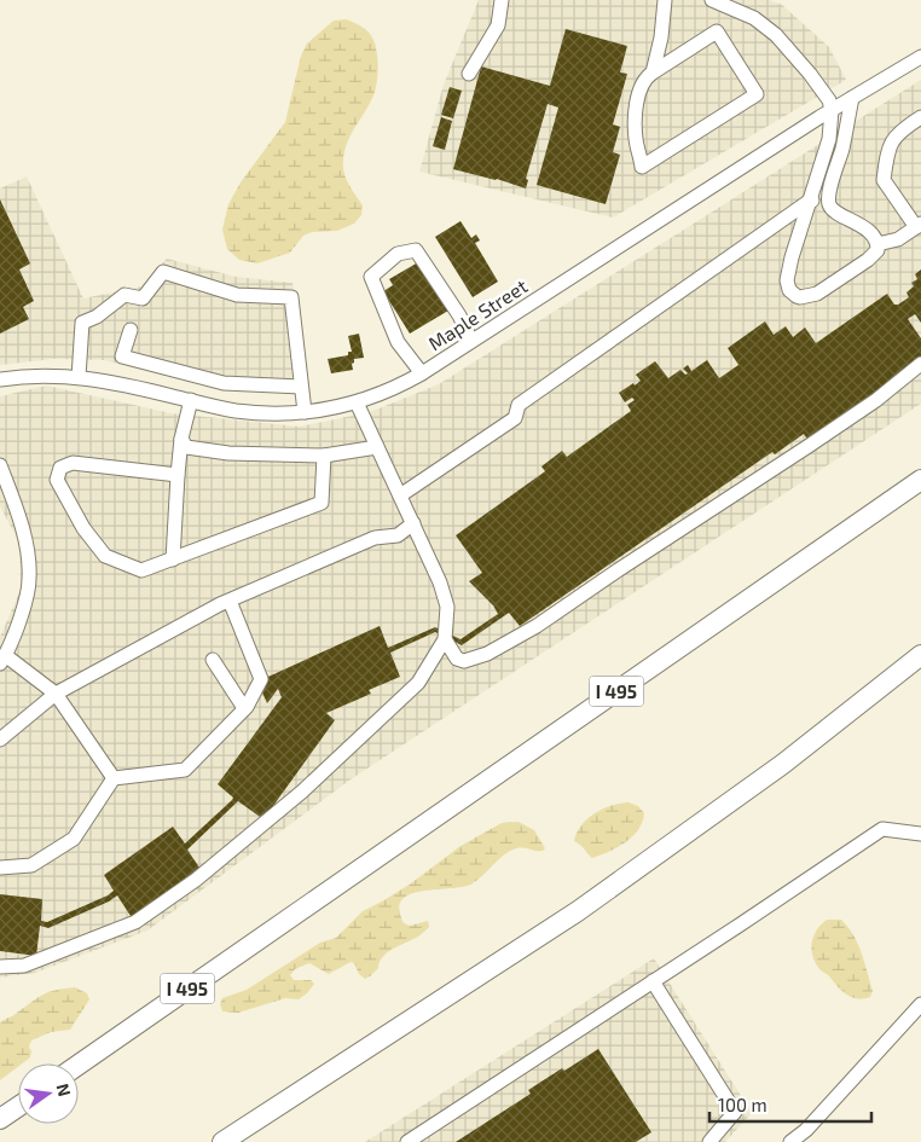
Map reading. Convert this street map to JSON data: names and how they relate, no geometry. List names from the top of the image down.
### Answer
{
  "streets": {
    "highway": ["I 495"],
    "street": ["Maple Street"]
  },
  "scale_bar": "100 m",
  "north": "right"
}
